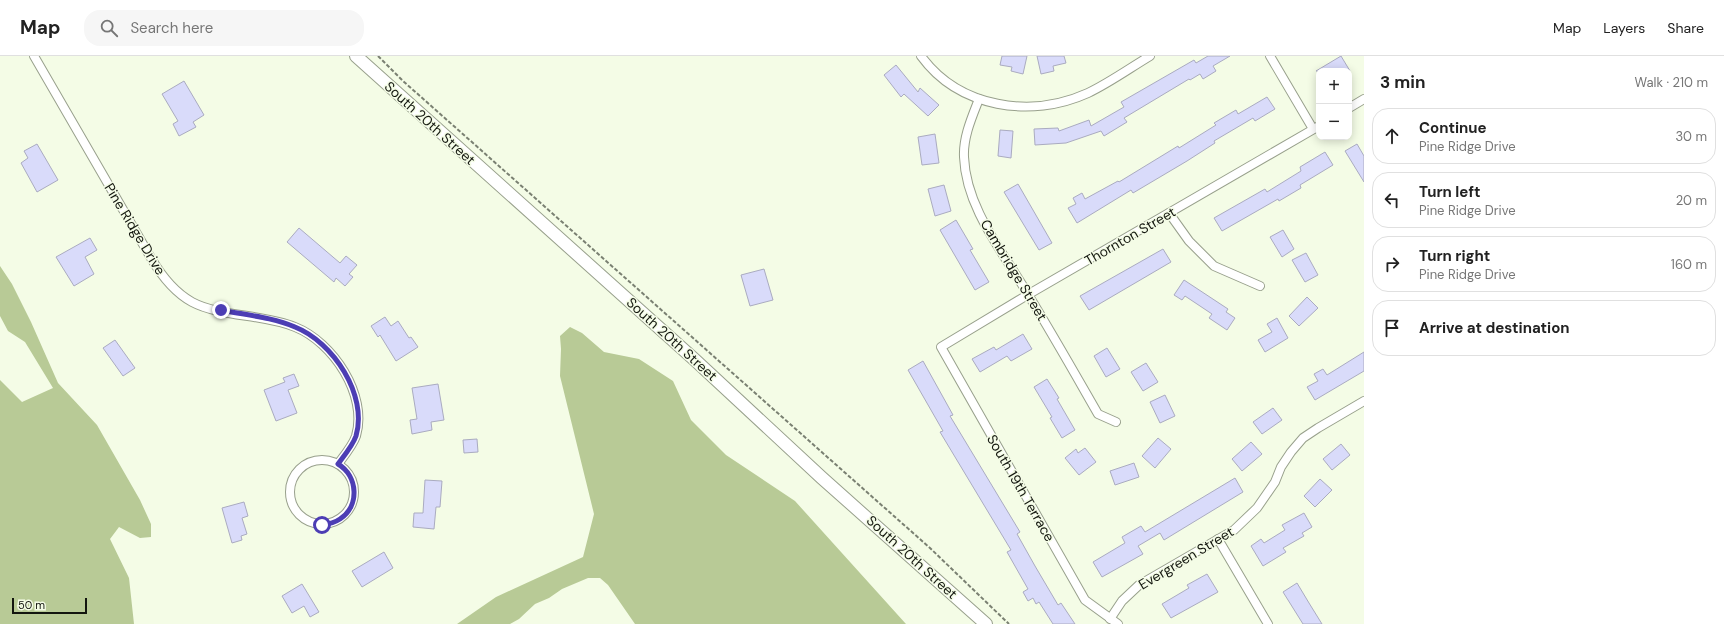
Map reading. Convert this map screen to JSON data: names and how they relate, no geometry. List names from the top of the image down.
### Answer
{
  "streets": {
    "main road": ["South 20th Street"],
    "street": [
      "Pine Ridge Drive",
      "Thornton Street",
      "Cambridge Street",
      "South 19th Terrace",
      "Evergreen Street"
    ]
  },
  "crossings": [
    ["Thornton Street", "Cambridge Street"],
    ["Thornton Street", "South 19th Terrace"],
    ["South 19th Terrace", "Evergreen Street"]
  ],
  "scale_bar": "50 m",
  "page": {
    "header": "Map",
    "search": "Search here",
    "nav": ["Map", "Layers", "Share"],
    "heading": ["3 min", "Walk · 210 m"],
    "map_buttons": ["+", "−"],
    "list": [
      ["Continue", "Pine Ridge Drive", "30 m"],
      ["Turn left", "Pine Ridge Drive", "20 m"],
      ["Turn right", "Pine Ridge Drive", "160 m"],
      "Arrive at destination"
    ],
    "scale": "50 m"
  }
}
